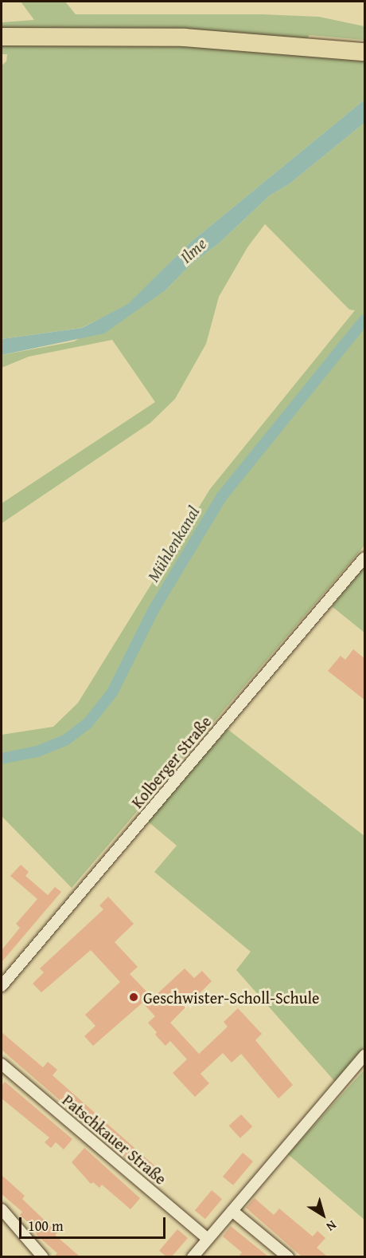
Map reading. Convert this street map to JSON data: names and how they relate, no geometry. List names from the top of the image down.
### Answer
{
  "streets": {
    "street": ["Kolberger Straße", "Patschkauer Straße"]
  },
  "water": ["Ilme", "Mühlenkanal"],
  "places": ["Geschwister-Scholl-Schule"],
  "scale_bar": "100 m",
  "north": "bottom right"
}
